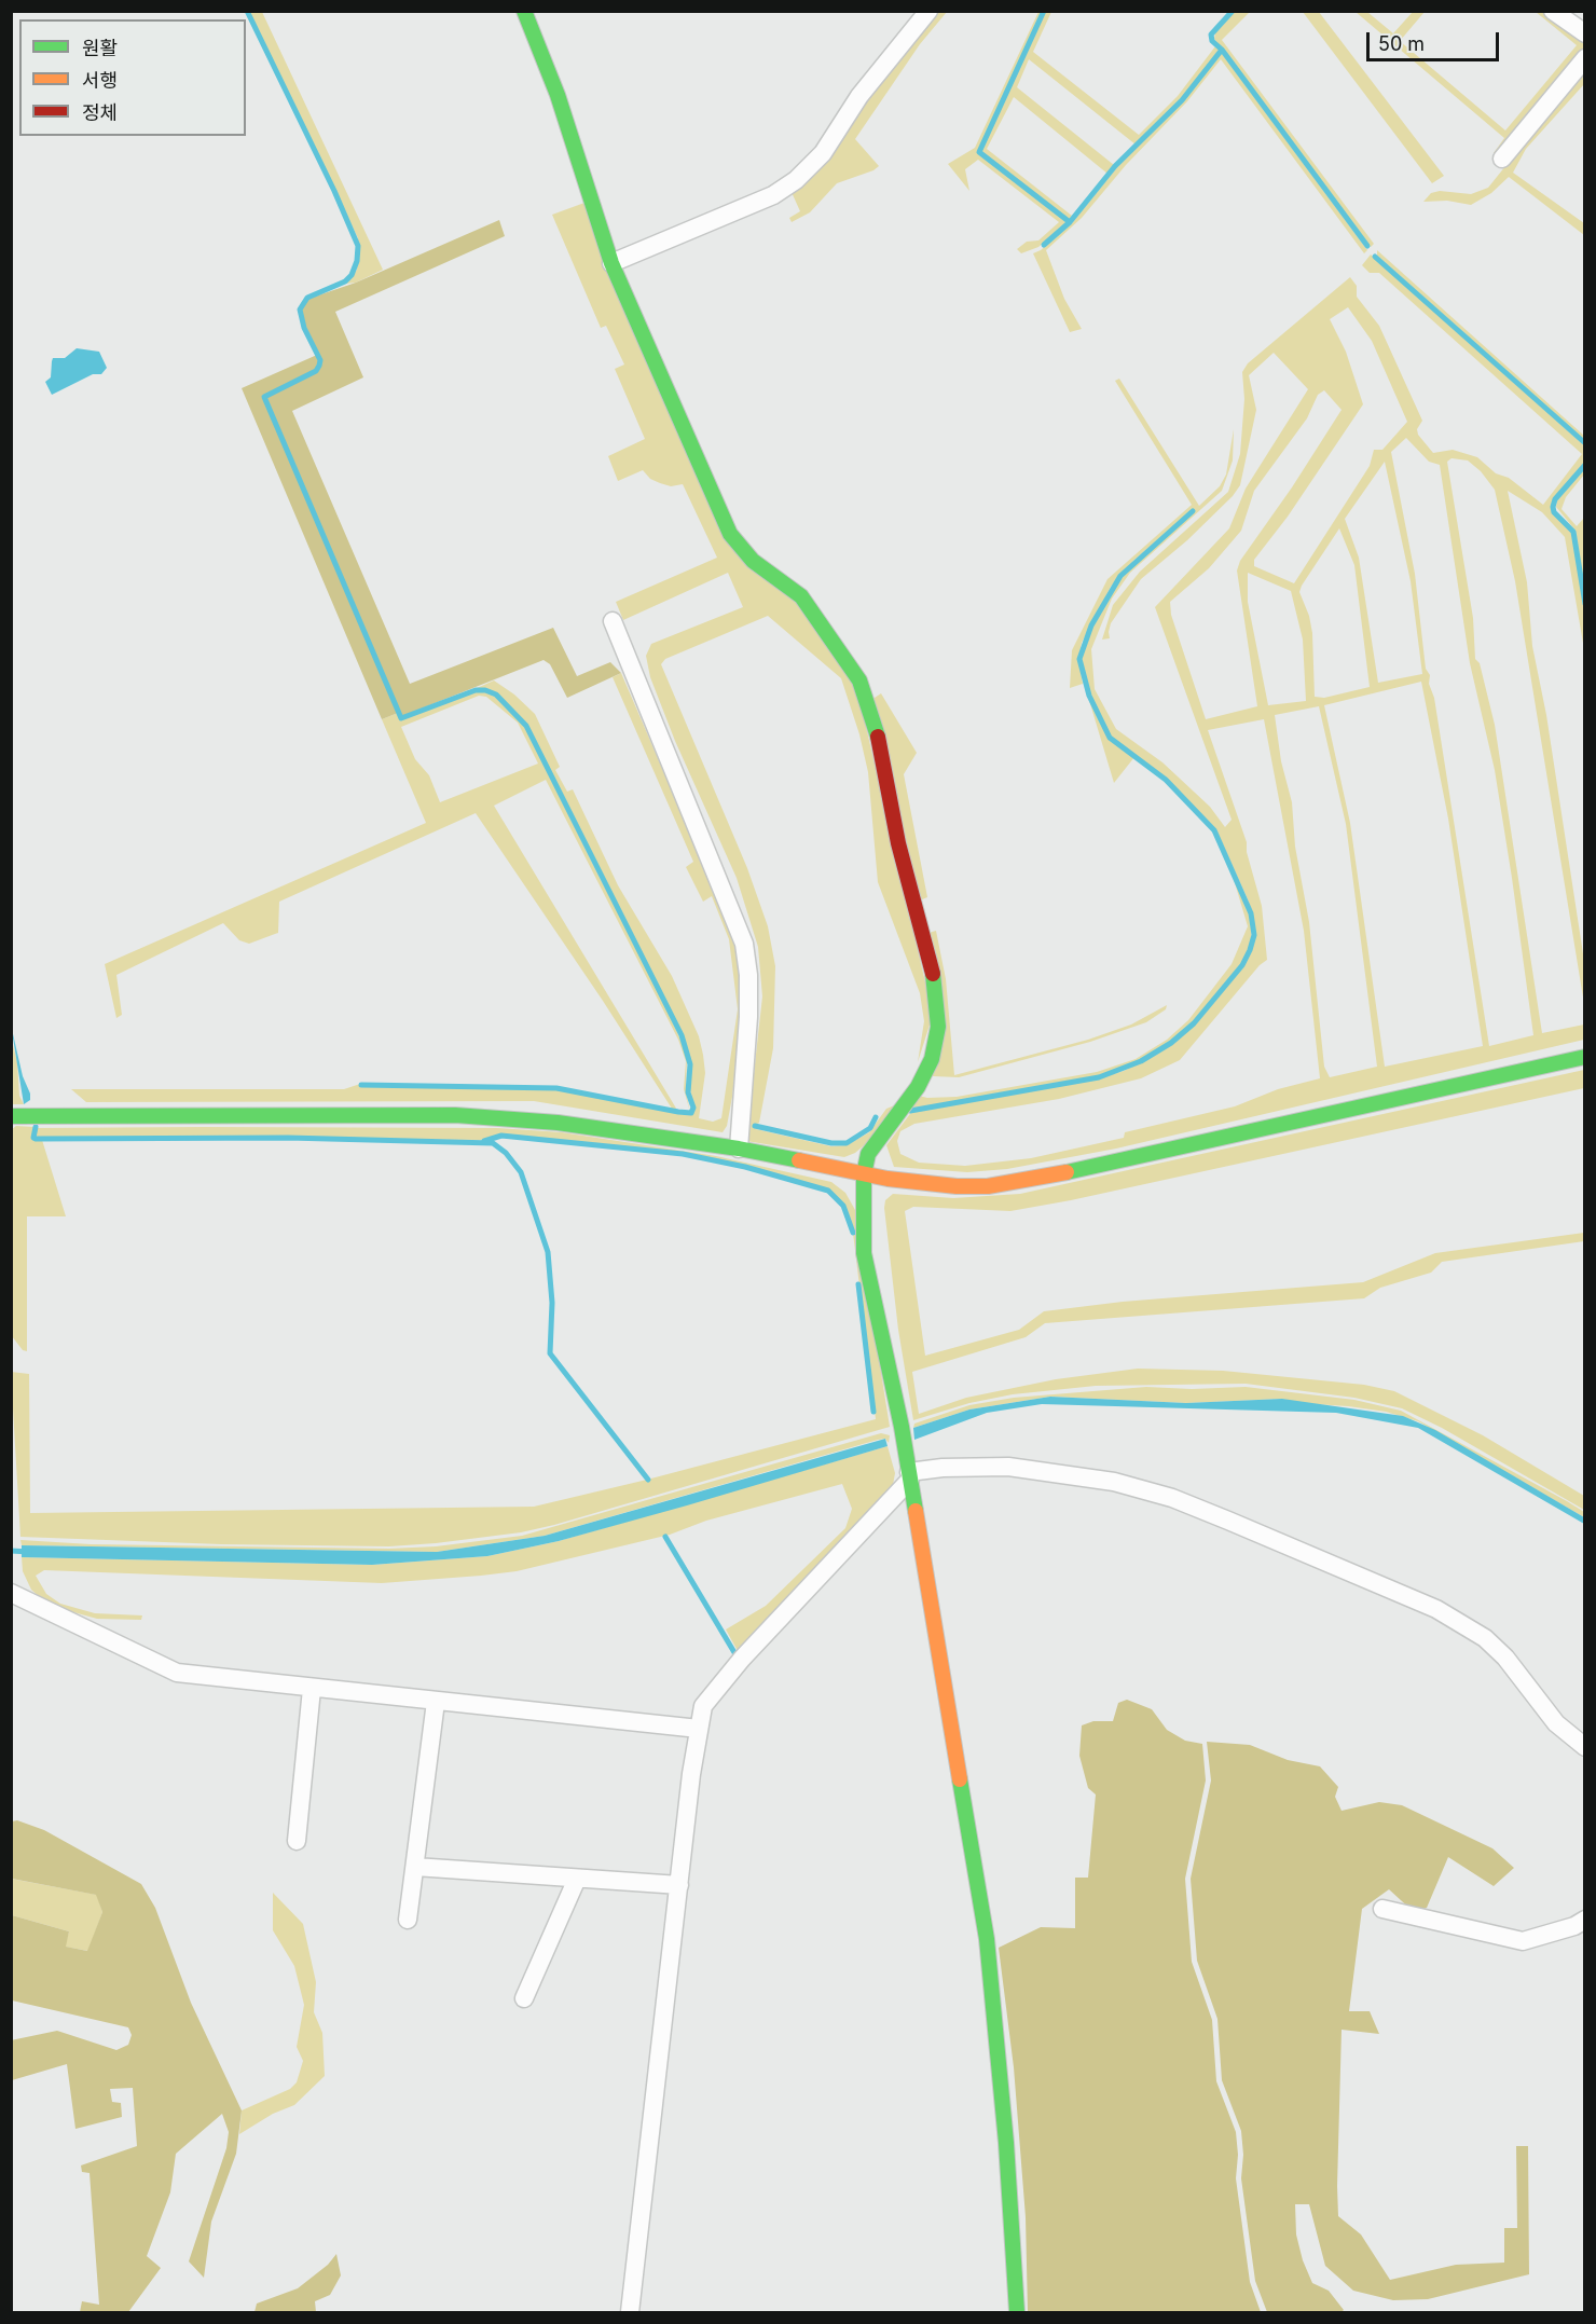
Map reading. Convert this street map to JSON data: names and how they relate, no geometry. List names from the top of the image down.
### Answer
{
  "legend": ["원활", "서행", "정체"],
  "scale_bar": "50 m"
}
